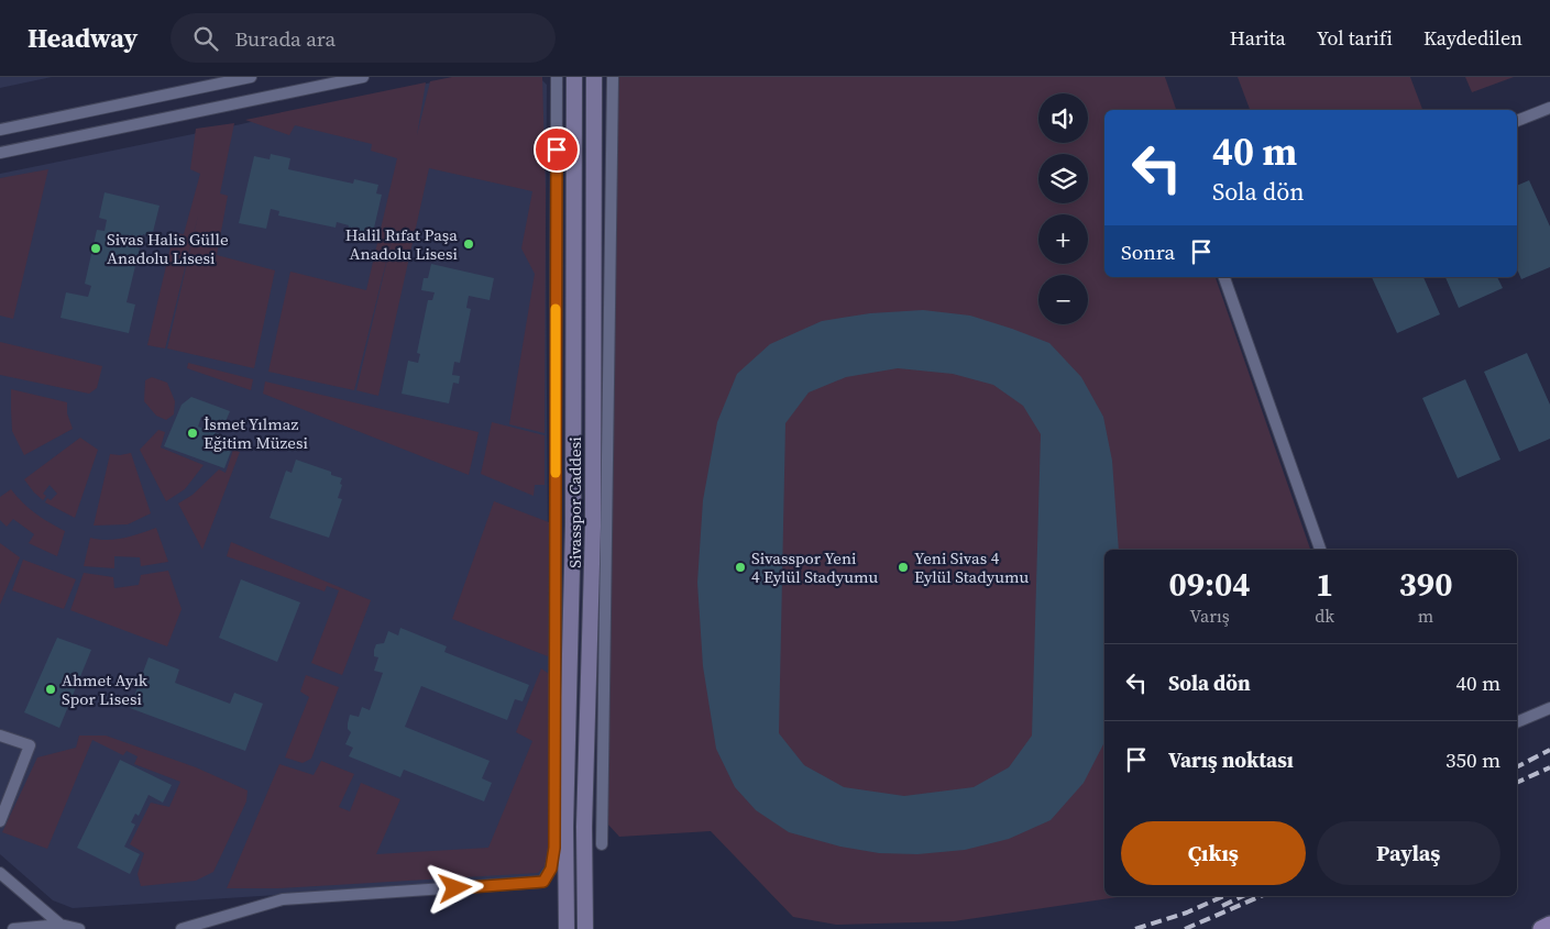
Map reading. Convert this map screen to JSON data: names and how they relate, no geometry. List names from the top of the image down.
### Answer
{
  "streets": {
    "street": ["Sivasspor Caddesi"]
  },
  "places": [
    "Halil Rıfat Paşa Anadolu Lisesi",
    "Sivas Halis Gülle Anadolu Lisesi",
    "İsmet Yılmaz Eğitim Müzesi",
    "Sivasspor Yeni 4 Eylül Stadyumu",
    "Yeni Sivas 4 Eylül Stadyumu",
    "Ahmet Ayık Spor Lisesi"
  ],
  "page": {
    "header": "Headway",
    "search": "Burada ara",
    "nav": ["Harita", "Yol tarifi", "Kaydedilen"],
    "map_buttons": ["+", "−"],
    "turn": ["40 m", "Sola dön"],
    "then": "Sonra",
    "eta": [
      "09:04",
      "Varış",
      "1",
      "dk",
      "390",
      "m"
    ],
    "list": [
      {
        "name": "Sola dön",
        "value": "40 m"
      },
      {
        "name": "Varış noktası",
        "value": "350 m"
      }
    ],
    "buttons": ["Çıkış", "Paylaş"]
  }
}
